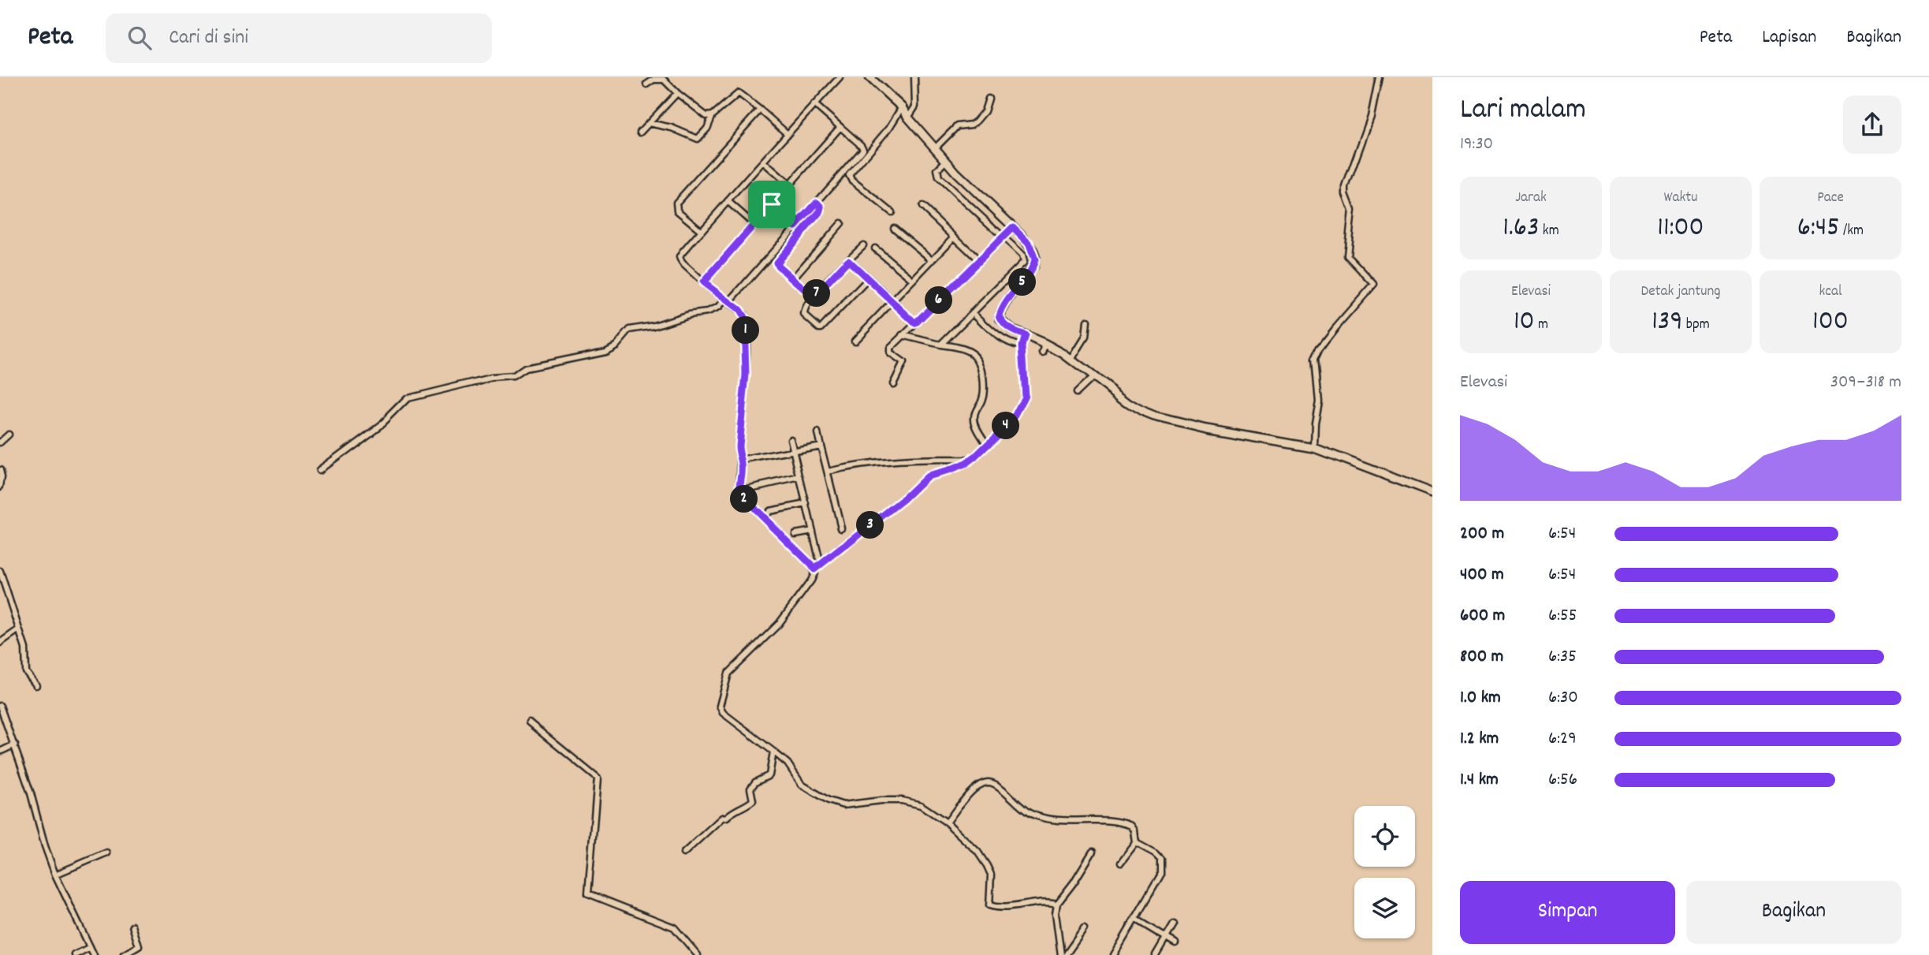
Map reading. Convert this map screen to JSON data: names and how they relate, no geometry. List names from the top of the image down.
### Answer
{
  "page": {
    "header": "Peta",
    "search": "Cari di sini",
    "nav": ["Peta", "Lapisan", "Bagikan"],
    "heading": ["Lari malam", "19:30"],
    "stats": [
      ["Jarak", "1.63 km"],
      ["Waktu", "11:00"],
      ["Pace", "6:45 /km"],
      ["Elevasi", "10 m"],
      ["Detak jantung", "139 bpm"],
      ["kcal", "100"]
    ],
    "pins": [
      "5",
      "7",
      "6",
      "1",
      "4",
      "2",
      "3"
    ],
    "chart": ["Elevasi", "309–318 m"],
    "list": [
      {
        "name": "200 m",
        "note": "6:54"
      },
      {
        "name": "400 m",
        "note": "6:54"
      },
      {
        "name": "600 m",
        "note": "6:55"
      },
      {
        "name": "800 m",
        "note": "6:35"
      },
      {
        "name": "1.0 km",
        "note": "6:30"
      },
      {
        "name": "1.2 km",
        "note": "6:29"
      },
      {
        "name": "1.4 km",
        "note": "6:56"
      }
    ],
    "buttons": ["Simpan", "Bagikan"]
  }
}
